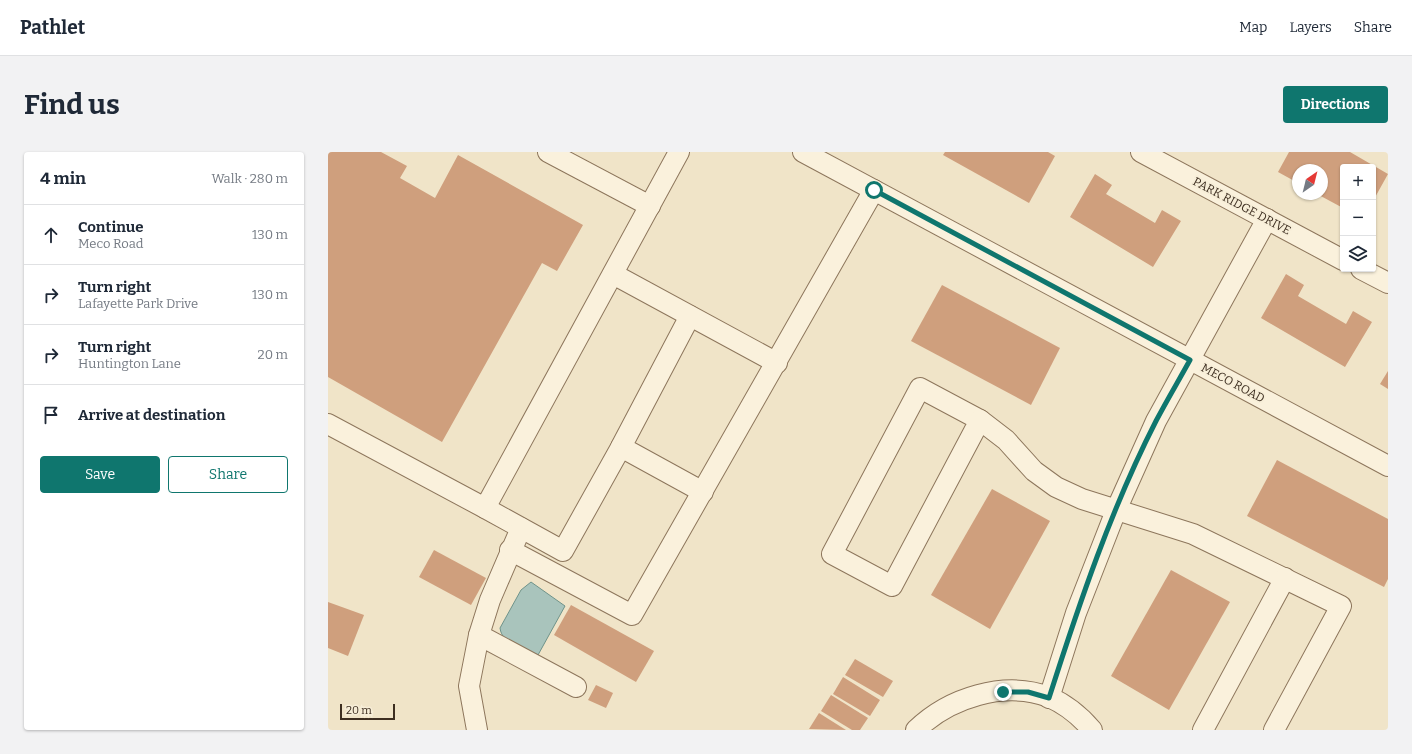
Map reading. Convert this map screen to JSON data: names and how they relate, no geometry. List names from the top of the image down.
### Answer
{
  "streets": {
    "street": ["PARK RIDGE DRIVE", "MECO ROAD"]
  },
  "scale_bar": "20 m",
  "north": "top right",
  "page": {
    "header": "Pathlet",
    "nav": ["Map", "Layers", "Share"],
    "buttons": [
      "Directions",
      ["Save", "Share"]
    ],
    "title": "Find us",
    "heading": ["4 min", "Walk · 280 m"],
    "map_buttons": ["+", "−"],
    "list": [
      ["Continue", "Meco Road", "130 m"],
      ["Turn right", "Lafayette Park Drive", "130 m"],
      ["Turn right", "Huntington Lane", "20 m"],
      "Arrive at destination"
    ],
    "scale": "20 m"
  }
}
